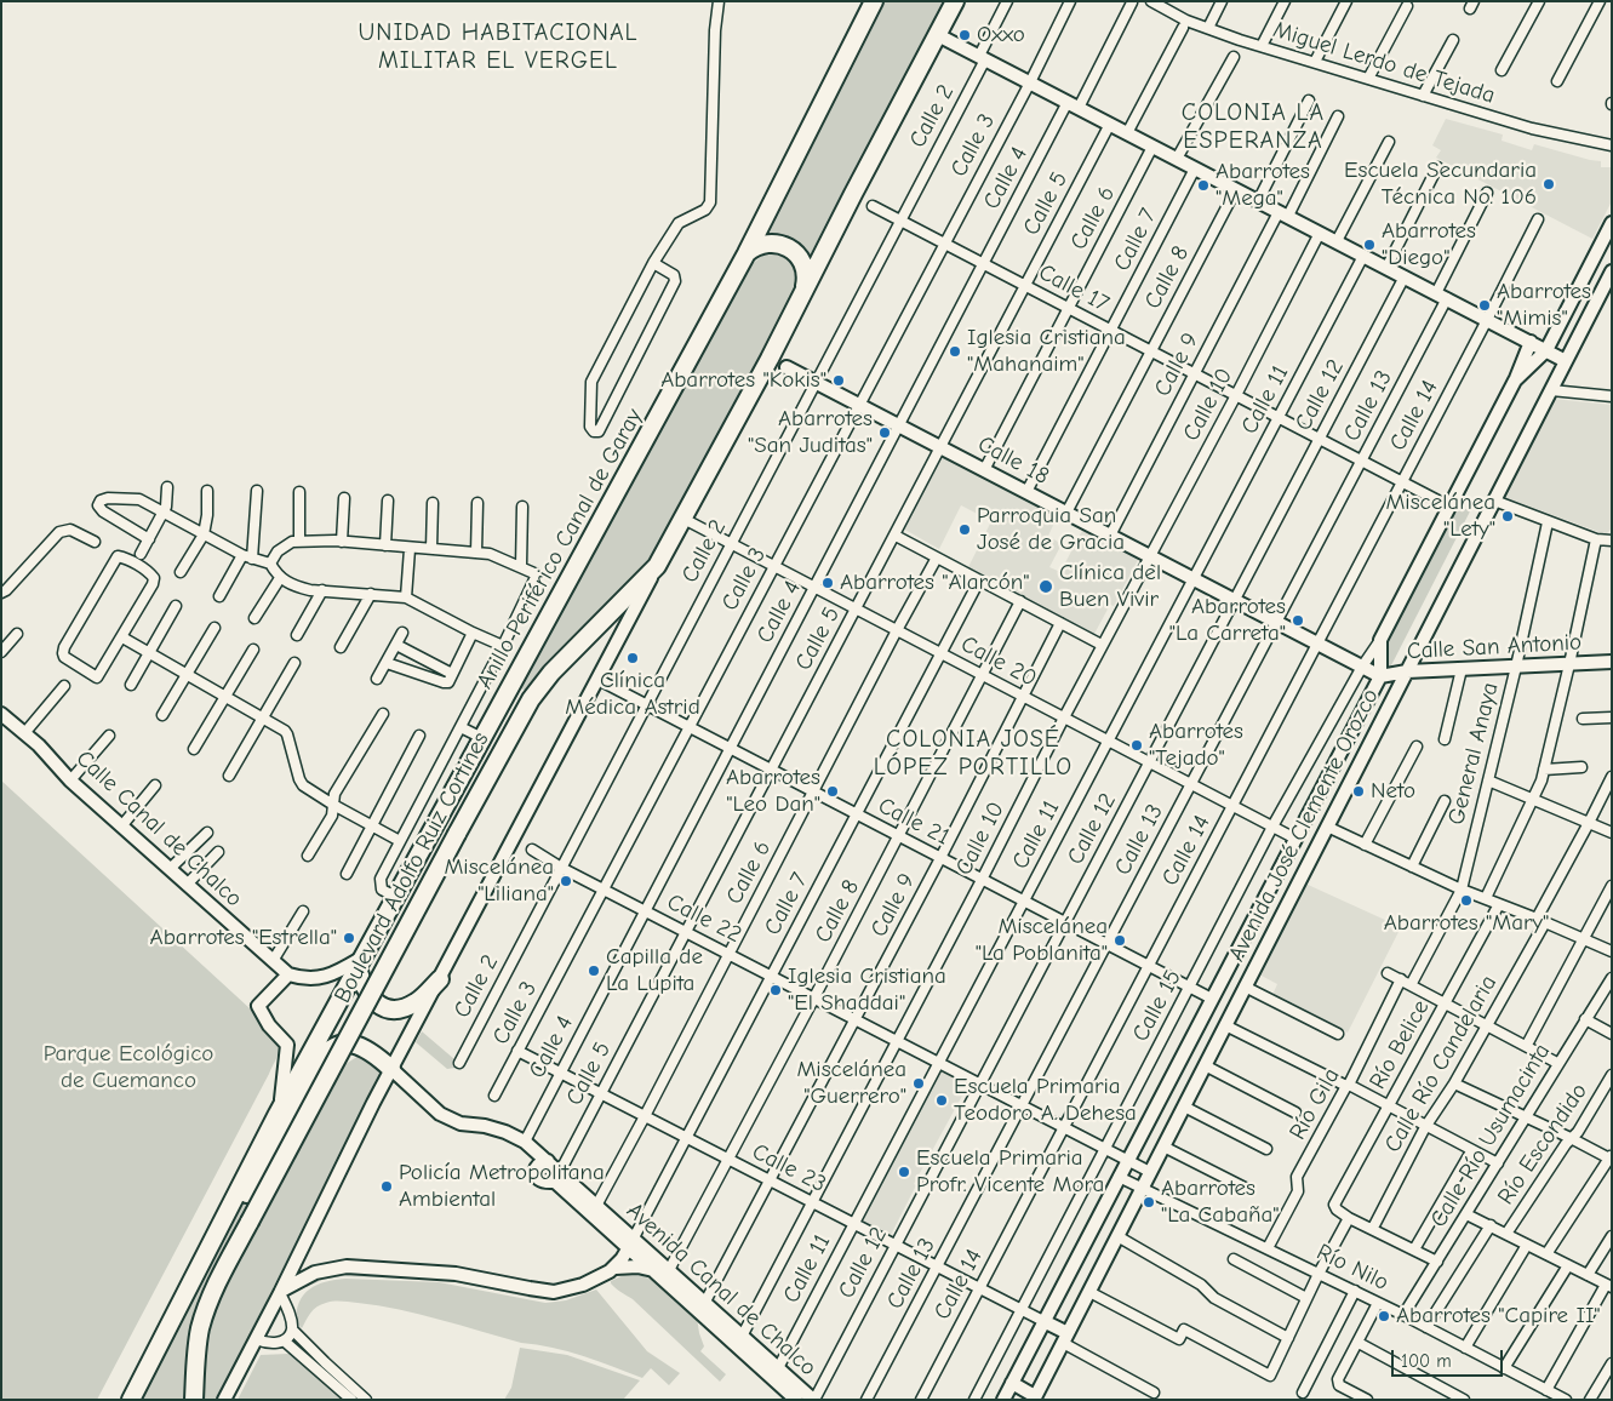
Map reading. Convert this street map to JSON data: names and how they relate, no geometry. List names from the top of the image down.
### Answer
{
  "streets": {
    "highway": ["Anillo Periférico Canal de Garay", "Boulevard Adolfo Ruiz Cortines"],
    "street": [
      "Miguel Lerdo de Tejada",
      "Calle 2",
      "Calle 3",
      "Calle 4",
      "Calle 5",
      "Calle 6",
      "Calle 7",
      "Calle 8",
      "Calle 17",
      "Calle 9",
      "Calle 12",
      "Calle 11",
      "Calle 10",
      "Calle 13",
      "Calle 14",
      "Calle 18",
      "Calle San Antonio",
      "Calle 20",
      "General Anaya",
      "Calle 21",
      "Avenida José Clemente Orozco",
      "Calle Canal de Chalco",
      "Calle 22",
      "Calle 15",
      "Río Belice",
      "Calle Río Candelaria",
      "Río Gila",
      "Calle Río Usumacinta",
      "Río Escondido",
      "Calle 23",
      "Río Nilo",
      "Avenida Canal de Chalco"
    ]
  },
  "crossings": [
    ["Calle 2", "Calle 17"],
    ["Calle 2", "Calle 18"],
    ["Calle 2", "Calle 20"],
    ["Calle 2", "Calle 21"],
    ["Calle 2", "Calle 22"],
    ["Calle 3", "Calle 17"],
    ["Calle 3", "Calle 18"],
    ["Calle 3", "Calle 20"],
    ["Calle 3", "Calle 21"],
    ["Calle 3", "Calle 22"],
    ["Calle 3", "Calle 23"],
    ["Calle 4", "Calle 17"],
    ["Calle 4", "Calle 18"],
    ["Calle 4", "Calle 20"],
    ["Calle 4", "Calle 21"],
    ["Calle 4", "Calle 22"],
    ["Calle 4", "Calle 23"],
    ["Calle 4", "Avenida Canal de Chalco"],
    ["Calle 5", "Calle 17"],
    ["Calle 5", "Calle 18"],
    ["Calle 5", "Calle 20"],
    ["Calle 5", "Calle 21"],
    ["Calle 5", "Calle 22"],
    ["Calle 5", "Calle 23"],
    ["Calle 5", "Avenida Canal de Chalco"],
    ["Calle 6", "Calle 17"],
    ["Calle 6", "Calle 18"],
    ["Calle 6", "Calle 20"],
    ["Calle 6", "Calle 21"],
    ["Calle 6", "Calle 22"],
    ["Calle 6", "Calle 23"],
    ["Calle 6", "Avenida Canal de Chalco"],
    ["Calle 7", "Calle 17"],
    ["Calle 7", "Calle 18"],
    ["Calle 7", "Calle 20"],
    ["Calle 7", "Calle 21"],
    ["Calle 7", "Calle 22"],
    ["Calle 7", "Calle 23"],
    ["Calle 7", "Avenida Canal de Chalco"],
    ["Calle 8", "Calle 17"],
    ["Calle 8", "Calle 18"],
    ["Calle 8", "Calle 20"],
    ["Calle 8", "Calle 21"],
    ["Calle 8", "Calle 22"],
    ["Calle 8", "Calle 23"],
    ["Calle 8", "Avenida Canal de Chalco"],
    ["Calle 17", "Calle 9"],
    ["Calle 17", "Calle 12"],
    ["Calle 17", "Calle 11"],
    ["Calle 17", "Calle 10"],
    ["Calle 17", "Calle 13"],
    ["Calle 17", "Calle 14"],
    ["Calle 17", "Avenida José Clemente Orozco"],
    ["Calle 9", "Calle 18"],
    ["Calle 9", "Calle 20"],
    ["Calle 9", "Calle 21"],
    ["Calle 9", "Calle 22"],
    ["Calle 9", "Calle 23"],
    ["Calle 9", "Avenida Canal de Chalco"],
    ["Calle 12", "Calle 18"],
    ["Calle 12", "Calle 20"],
    ["Calle 12", "Calle 21"],
    ["Calle 12", "Calle 22"],
    ["Calle 12", "Calle 23"],
    ["Calle 12", "Avenida Canal de Chalco"],
    ["Calle 11", "Calle 18"],
    ["Calle 11", "Calle 20"],
    ["Calle 11", "Calle 21"],
    ["Calle 11", "Calle 22"],
    ["Calle 11", "Calle 23"],
    ["Calle 11", "Avenida Canal de Chalco"],
    ["Calle 10", "Calle 18"],
    ["Calle 10", "Calle 20"],
    ["Calle 10", "Calle 21"],
    ["Calle 10", "Calle 22"],
    ["Calle 10", "Calle 23"],
    ["Calle 10", "Avenida Canal de Chalco"],
    ["Calle 13", "Calle 18"],
    ["Calle 13", "Calle 20"],
    ["Calle 13", "Calle 21"],
    ["Calle 13", "Calle 22"],
    ["Calle 13", "Calle 23"],
    ["Calle 14", "Calle 18"],
    ["Calle 14", "Calle 20"],
    ["Calle 14", "Calle 21"],
    ["Calle 14", "Calle 22"],
    ["Calle 14", "Calle 23"],
    ["Calle 18", "Calle San Antonio"],
    ["Calle 18", "Avenida José Clemente Orozco"],
    ["Calle 18", "Calle 15"],
    ["Anillo Periférico Canal de Garay", "Calle Canal de Chalco"],
    ["Calle San Antonio", "General Anaya"],
    ["Calle San Antonio", "Avenida José Clemente Orozco"],
    ["Calle 20", "Avenida José Clemente Orozco"],
    ["Calle 20", "Calle 15"],
    ["Calle 21", "Avenida José Clemente Orozco"],
    ["Calle 21", "Calle 15"],
    ["Avenida José Clemente Orozco", "Calle 22"],
    ["Avenida José Clemente Orozco", "Calle 15"],
    ["Avenida José Clemente Orozco", "Calle 23"],
    ["Avenida José Clemente Orozco", "Río Nilo"],
    ["Calle 22", "Calle 15"],
    ["Calle 15", "Calle 23"],
    ["Río Gila", "Río Nilo"],
    ["Calle Río Usumacinta", "Río Nilo"],
    ["Río Escondido", "Río Nilo"]
  ],
  "districts": ["UNIDAD HABITACIONAL MILITAR EL VERGEL", "COLONIA LA ESPERANZA", "COLONIA JOSÉ LÓPEZ PORTILLO"],
  "parks": ["Parque Ecológico de Cuemanco"],
  "places": [
    "Oxxo",
    "Escuela Secundaria Técnica No. 106",
    "Abarrotes \"Mega\"",
    "Abarrotes \"Diego\"",
    "Abarrotes \"Mimis\"",
    "Iglesia Cristiana \"Mahanaim\"",
    "Abarrotes \"Kokis\"",
    "Abarrotes \"San Juditas\"",
    "Miscelánea \"Lety\"",
    "Parroquia San José de Gracia",
    "Abarrotes \"Alarcón\"",
    "Clínica del Buen Vivir",
    "Abarrotes \"La Carreta\"",
    "Clínica Médica Astrid",
    "Abarrotes \"Tejado\"",
    "Abarrotes \"Leo Dan\"",
    "Neto",
    "Miscelánea \"Liliana\"",
    "Abarrotes \"Mary\"",
    "Abarrotes \"Estrella\"",
    "Miscelánea \"La Poblanita\"",
    "Capilla de La Lupita",
    "Iglesia Cristiana \"El Shaddai\"",
    "Miscelánea \"Guerrero\"",
    "Escuela Primaria Teodoro A. Dehesa",
    "Escuela Primaria Profr. Vicente Mora",
    "Policía Metropolitana Ambiental",
    "Abarrotes \"La Cabaña\"",
    "Abarrotes \"Capire II\""
  ],
  "scale_bar": "100 m"
}
